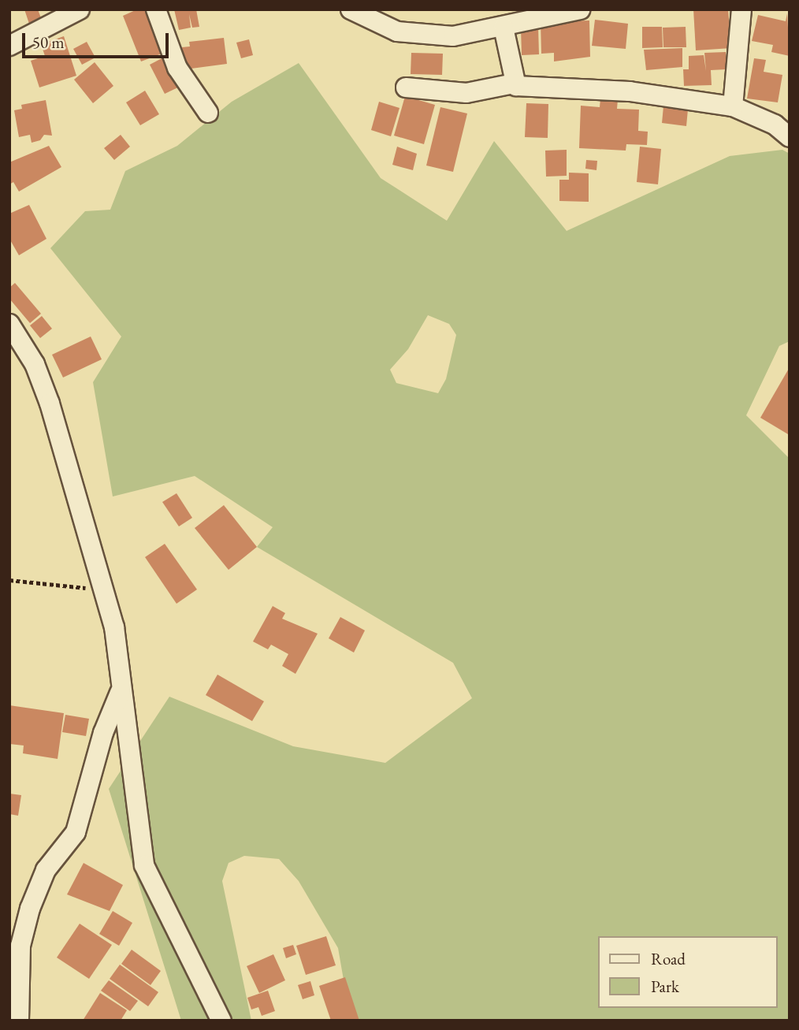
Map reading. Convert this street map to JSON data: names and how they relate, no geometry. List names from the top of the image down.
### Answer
{
  "legend": ["Road", "Park"],
  "scale_bar": "50 m"
}
